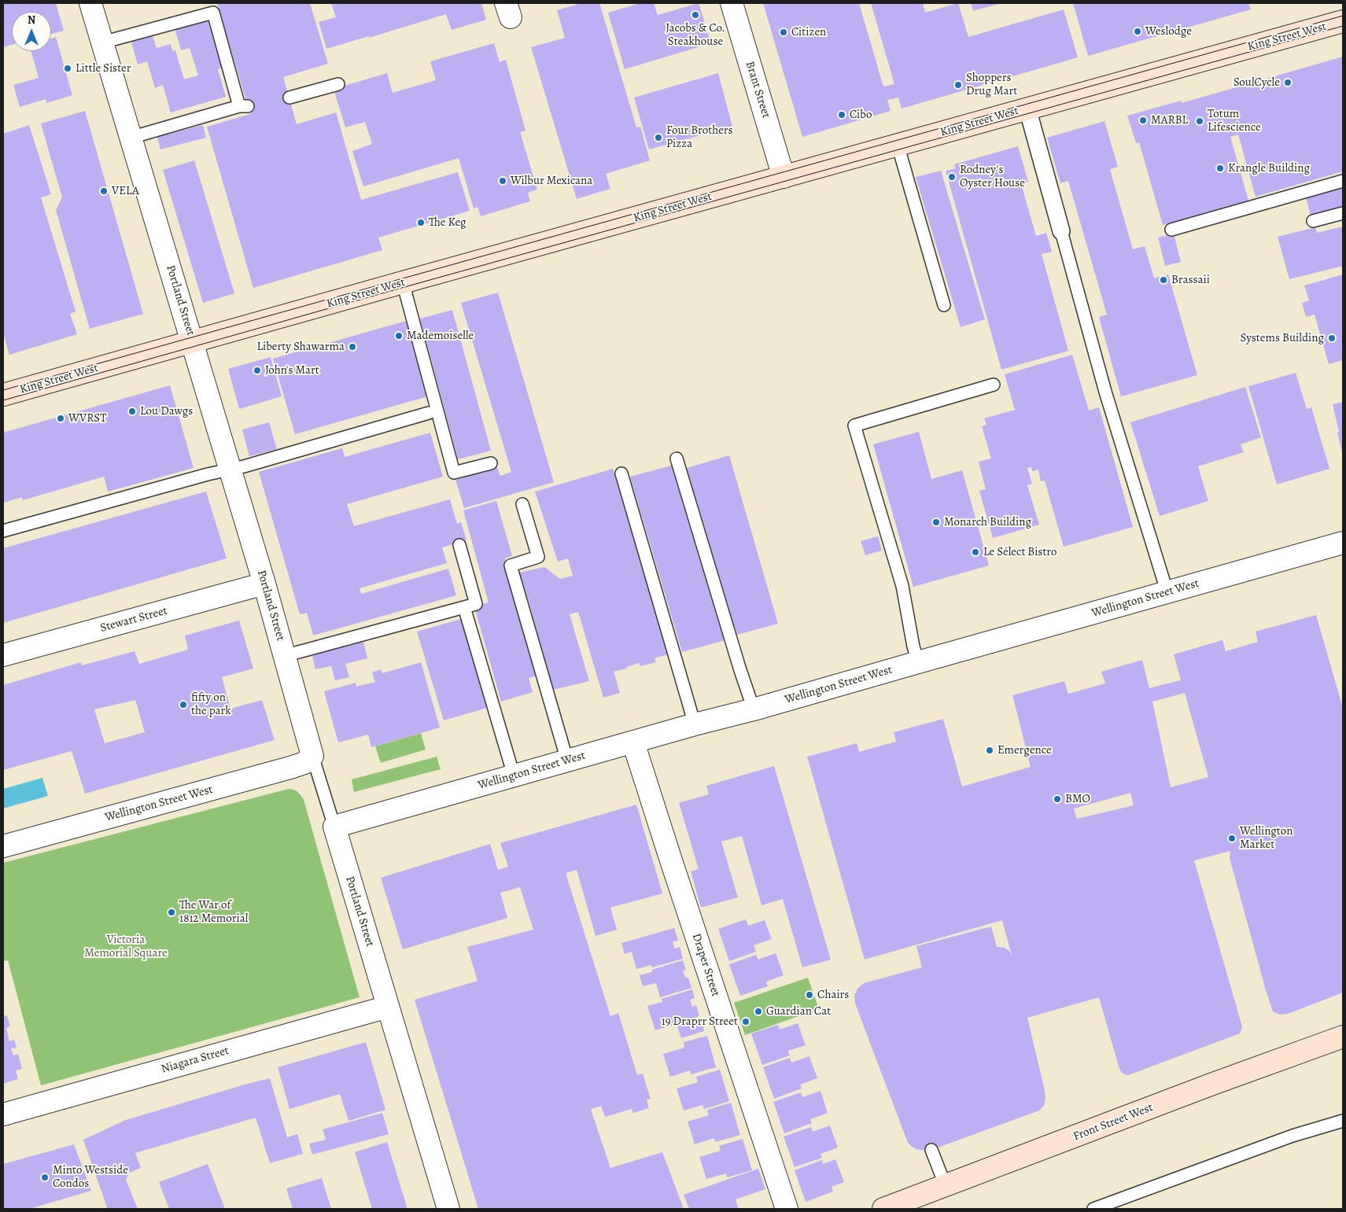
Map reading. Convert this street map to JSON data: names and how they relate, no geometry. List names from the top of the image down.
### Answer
{
  "streets": {
    "main road": ["King Street West", "Front Street West"],
    "street": [
      "Brant Street",
      "Portland Street",
      "Wellington Street West",
      "Stewart Street",
      "Draper Street",
      "Niagara Street"
    ]
  },
  "crossings": [
    ["King Street West", "Brant Street"],
    ["King Street West", "Portland Street"],
    ["Portland Street", "Wellington Street West"],
    ["Portland Street", "Stewart Street"],
    ["Portland Street", "Niagara Street"],
    ["Wellington Street West", "Draper Street"]
  ],
  "parks": ["Victoria Memorial Square"],
  "places": [
    "Jacobs & Co. Steakhouse",
    "Weslodge",
    "Citizen",
    "Little Sister",
    "SoulCycle",
    "Shoppers Drug Mart",
    "Cibo",
    "MARBL",
    "Totum Lifescience",
    "Four Brothers Pizza",
    "Krangle Building",
    "Rodney's Oyster House",
    "Wilbur Mexicana",
    "VELA",
    "The Keg",
    "Brassaii",
    "Mademoiselle",
    "Systems Building",
    "Liberty Shawarma",
    "John's Mart",
    "Lou Dawgs",
    "WVRST",
    "Monarch Building",
    "Le Sélect Bistro",
    "fifty on the park",
    "Emergence",
    "BMO",
    "Wellington Market",
    "The War of 1812 Memorial",
    "Chairs",
    "Guardian Cat",
    "19 Draprr Street",
    "Minto Westside Condos"
  ],
  "north": "top"
}
